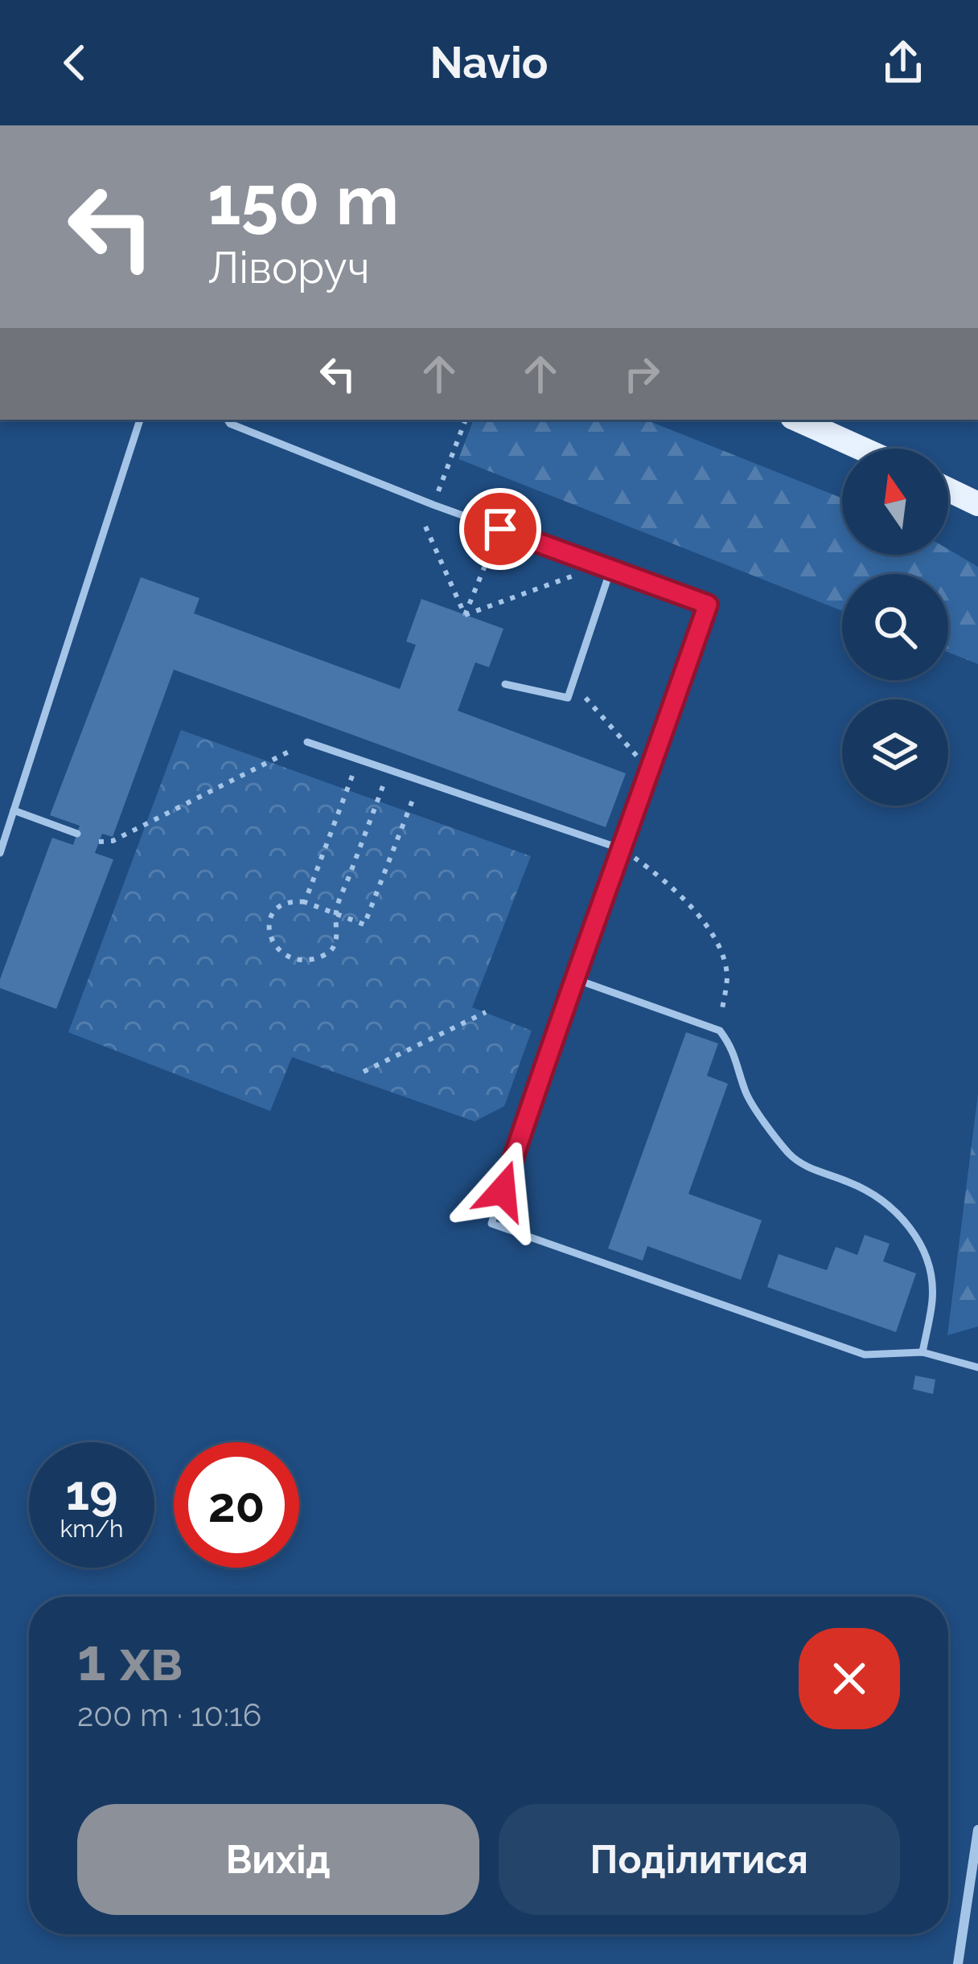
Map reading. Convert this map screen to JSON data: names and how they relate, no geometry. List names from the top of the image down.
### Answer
{
  "north": "top",
  "page": {
    "header": "Navio",
    "turn": ["150 m", "Ліворуч"],
    "speed": "19 km/h",
    "limit": "20",
    "heading": ["1 хв", "200 m · 10:16"],
    "buttons": ["Вихід", "Поділитися"]
  }
}
